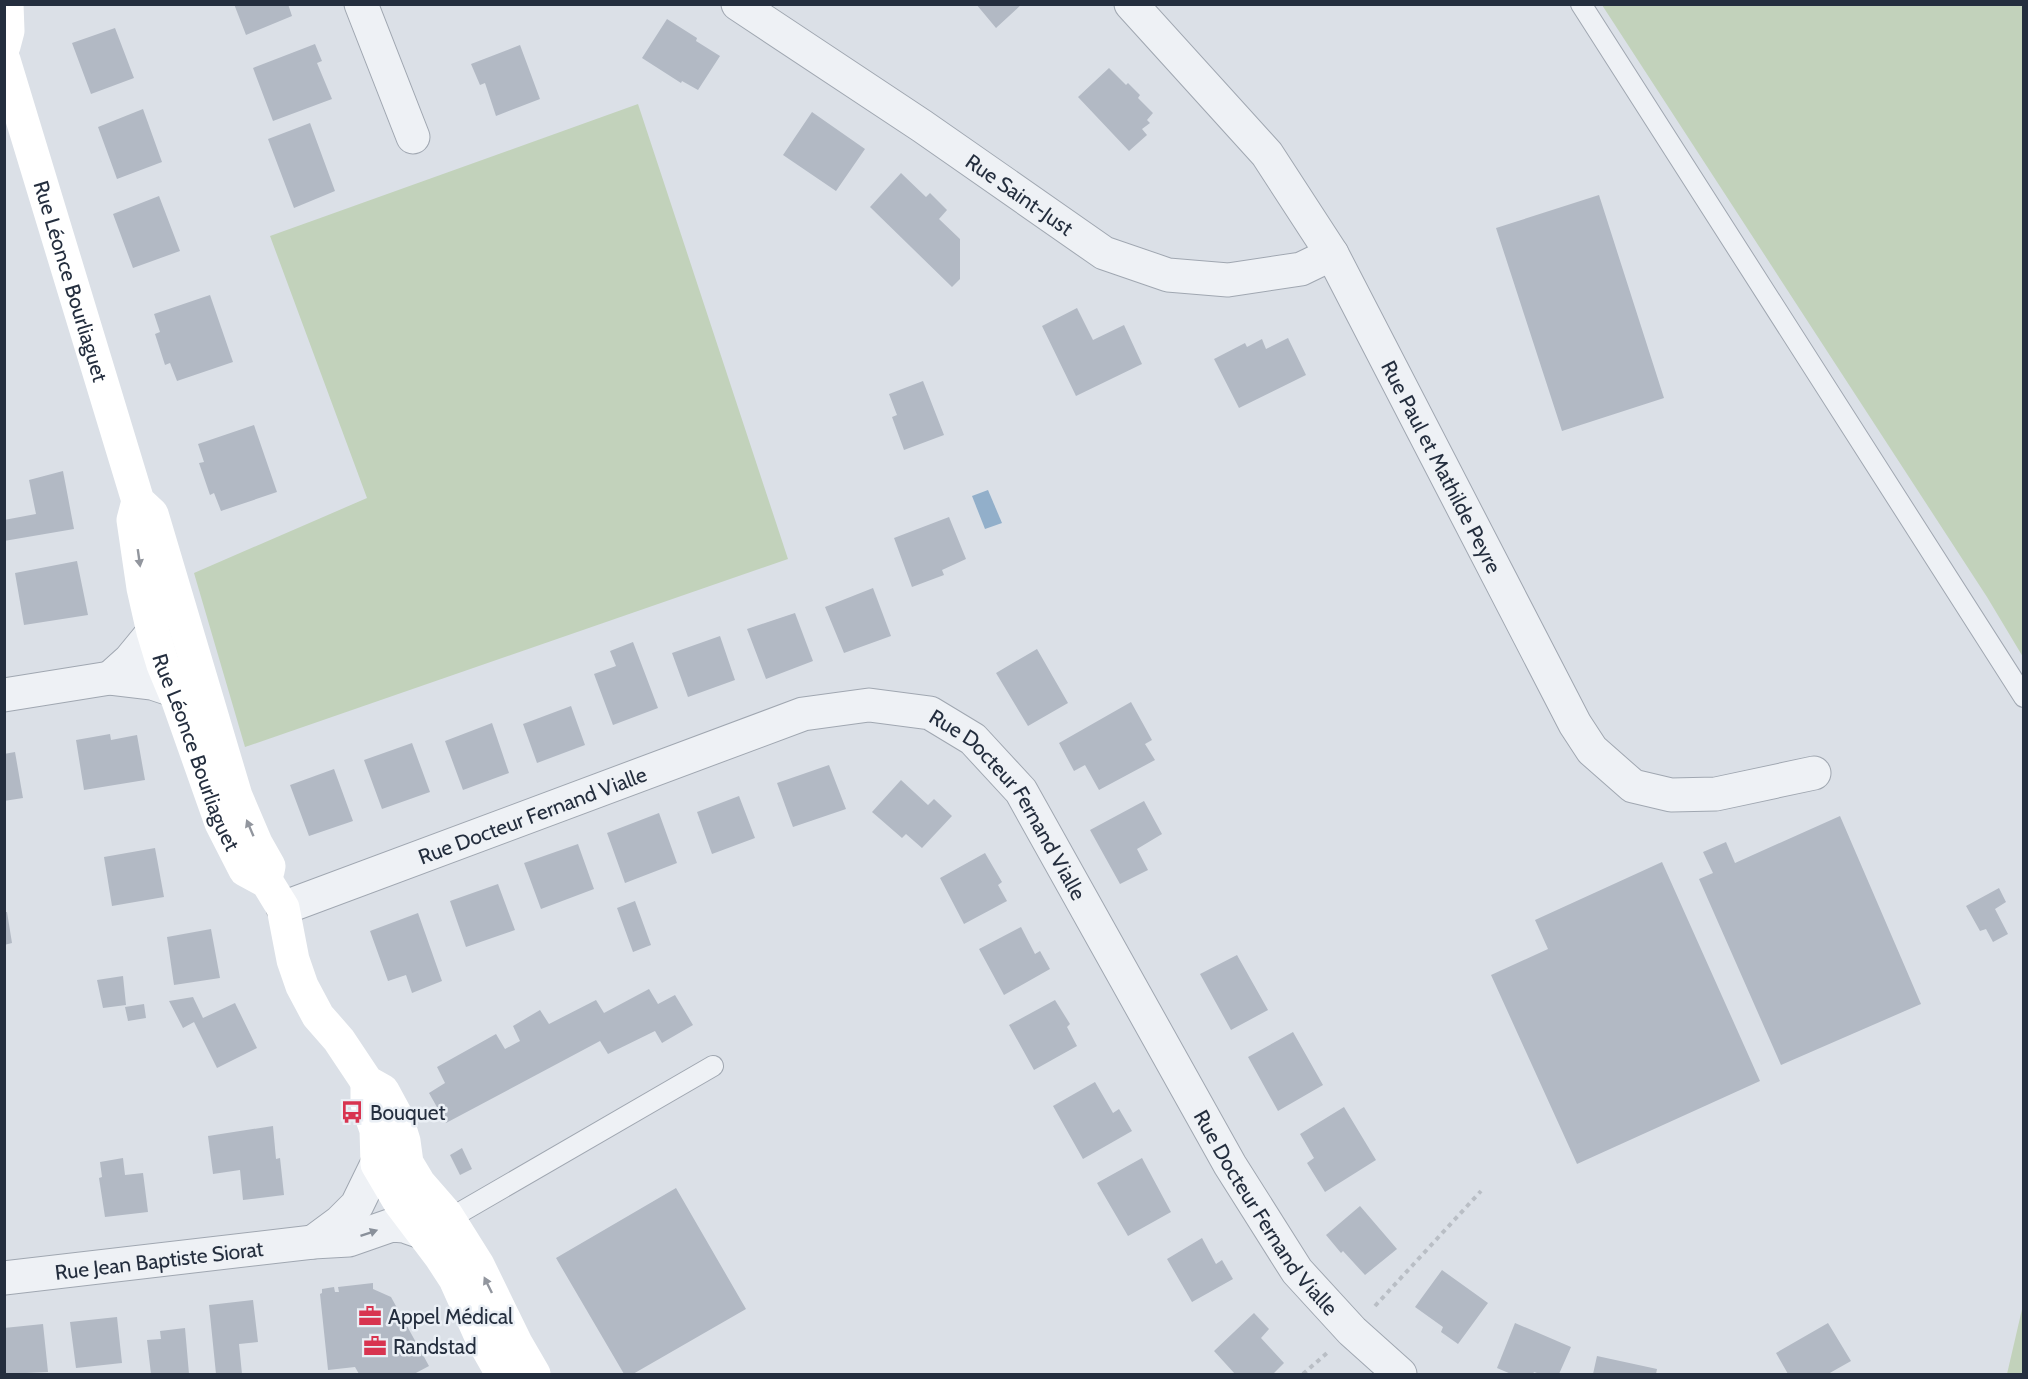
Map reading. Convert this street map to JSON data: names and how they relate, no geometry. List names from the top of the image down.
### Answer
{
  "streets": {
    "main road": ["Rue Léonce Bourliaguet"],
    "street": [
      "Rue Saint-Just",
      "Rue Paul et Mathilde Peyre",
      "Rue Docteur Fernand Vialle",
      "Rue Jean Baptiste Siorat"
    ]
  },
  "crossings": [
    ["Rue Saint-Just", "Rue Paul et Mathilde Peyre"],
    ["Rue Léonce Bourliaguet", "Rue Docteur Fernand Vialle"]
  ],
  "places": {
    "bus stop": ["Bouquet"],
    "office": ["Appel Médical", "Randstad"]
  }
}
